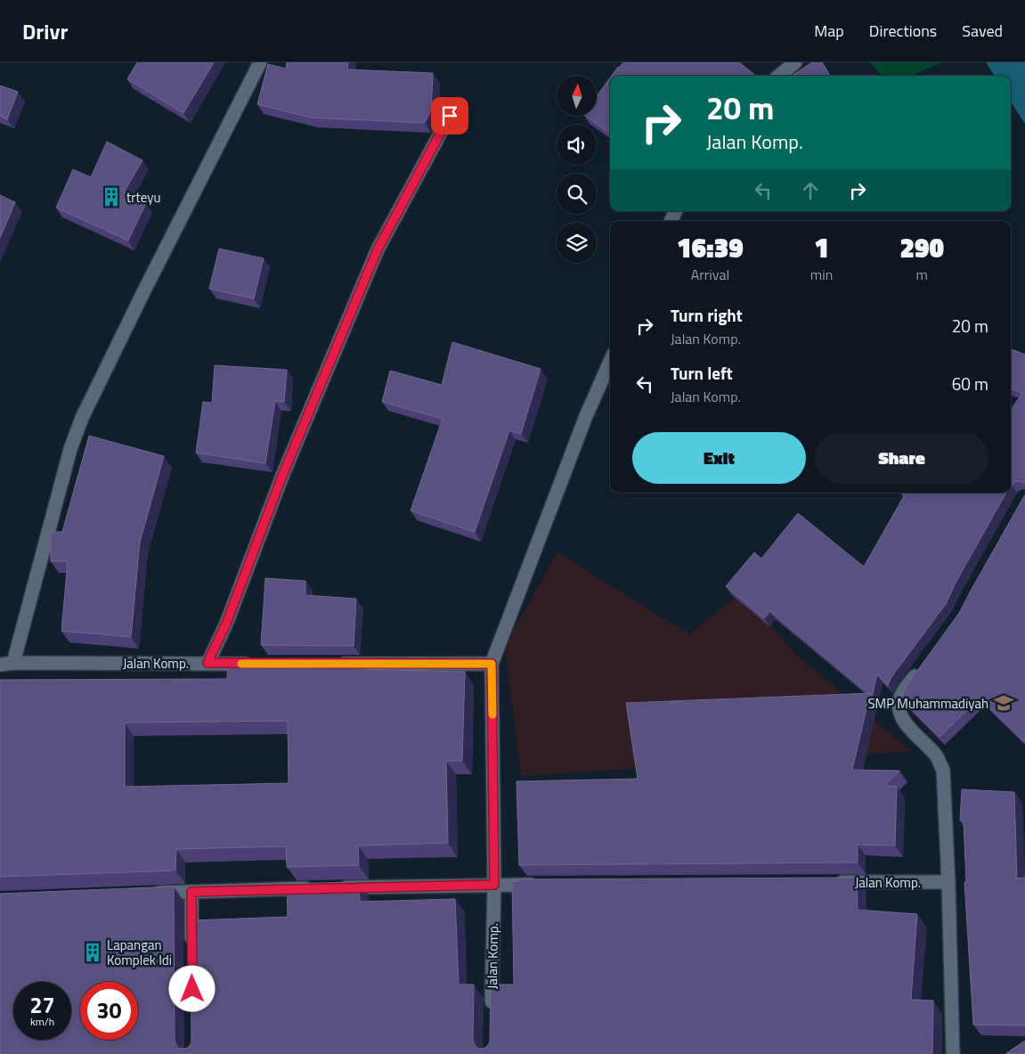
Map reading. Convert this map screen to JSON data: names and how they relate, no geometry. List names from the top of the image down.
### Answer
{
  "streets": {
    "street": ["Jalan Komp."]
  },
  "places": {
    "building": ["trteyu", "Lapangan Komplek Idi"],
    "school or university": ["SMP Muhammadiyah"]
  },
  "north": "top",
  "page": {
    "header": "Drivr",
    "nav": ["Map", "Directions", "Saved"],
    "turn": ["20 m", "Jalan Komp."],
    "eta": [
      "16:39",
      "Arrival",
      "1",
      "min",
      "290",
      "m"
    ],
    "list": [
      {
        "name": "Turn right",
        "note": "Jalan Komp.",
        "value": "20 m"
      },
      {
        "name": "Turn left",
        "note": "Jalan Komp.",
        "value": "60 m"
      }
    ],
    "buttons": ["Exit", "Share"],
    "speed": "27 km/h",
    "limit": "30"
  }
}
